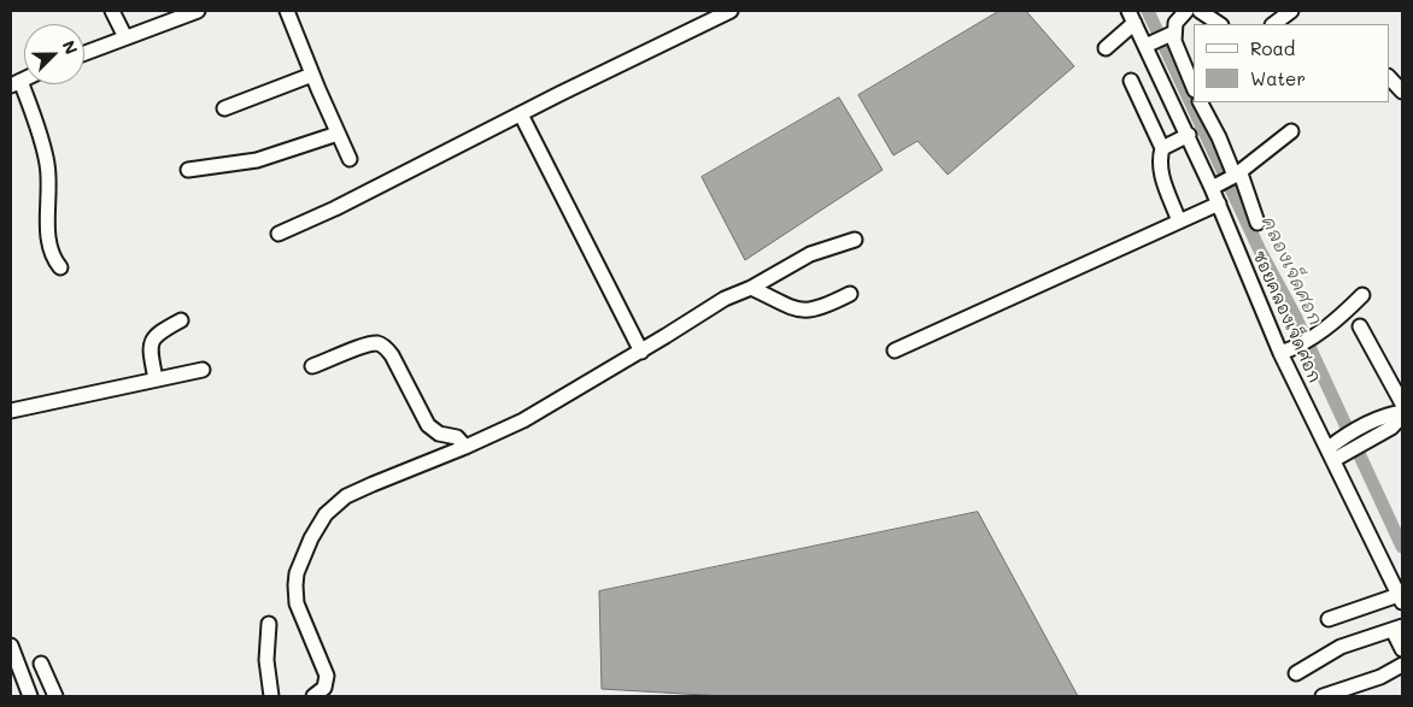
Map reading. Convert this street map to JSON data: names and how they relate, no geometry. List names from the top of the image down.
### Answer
{
  "streets": {
    "street": ["ซอยคลองเจ็ดศอก"]
  },
  "water": ["คลองเจ็ดศอก"],
  "legend": ["Road", "Water"],
  "north": "top right"
}
